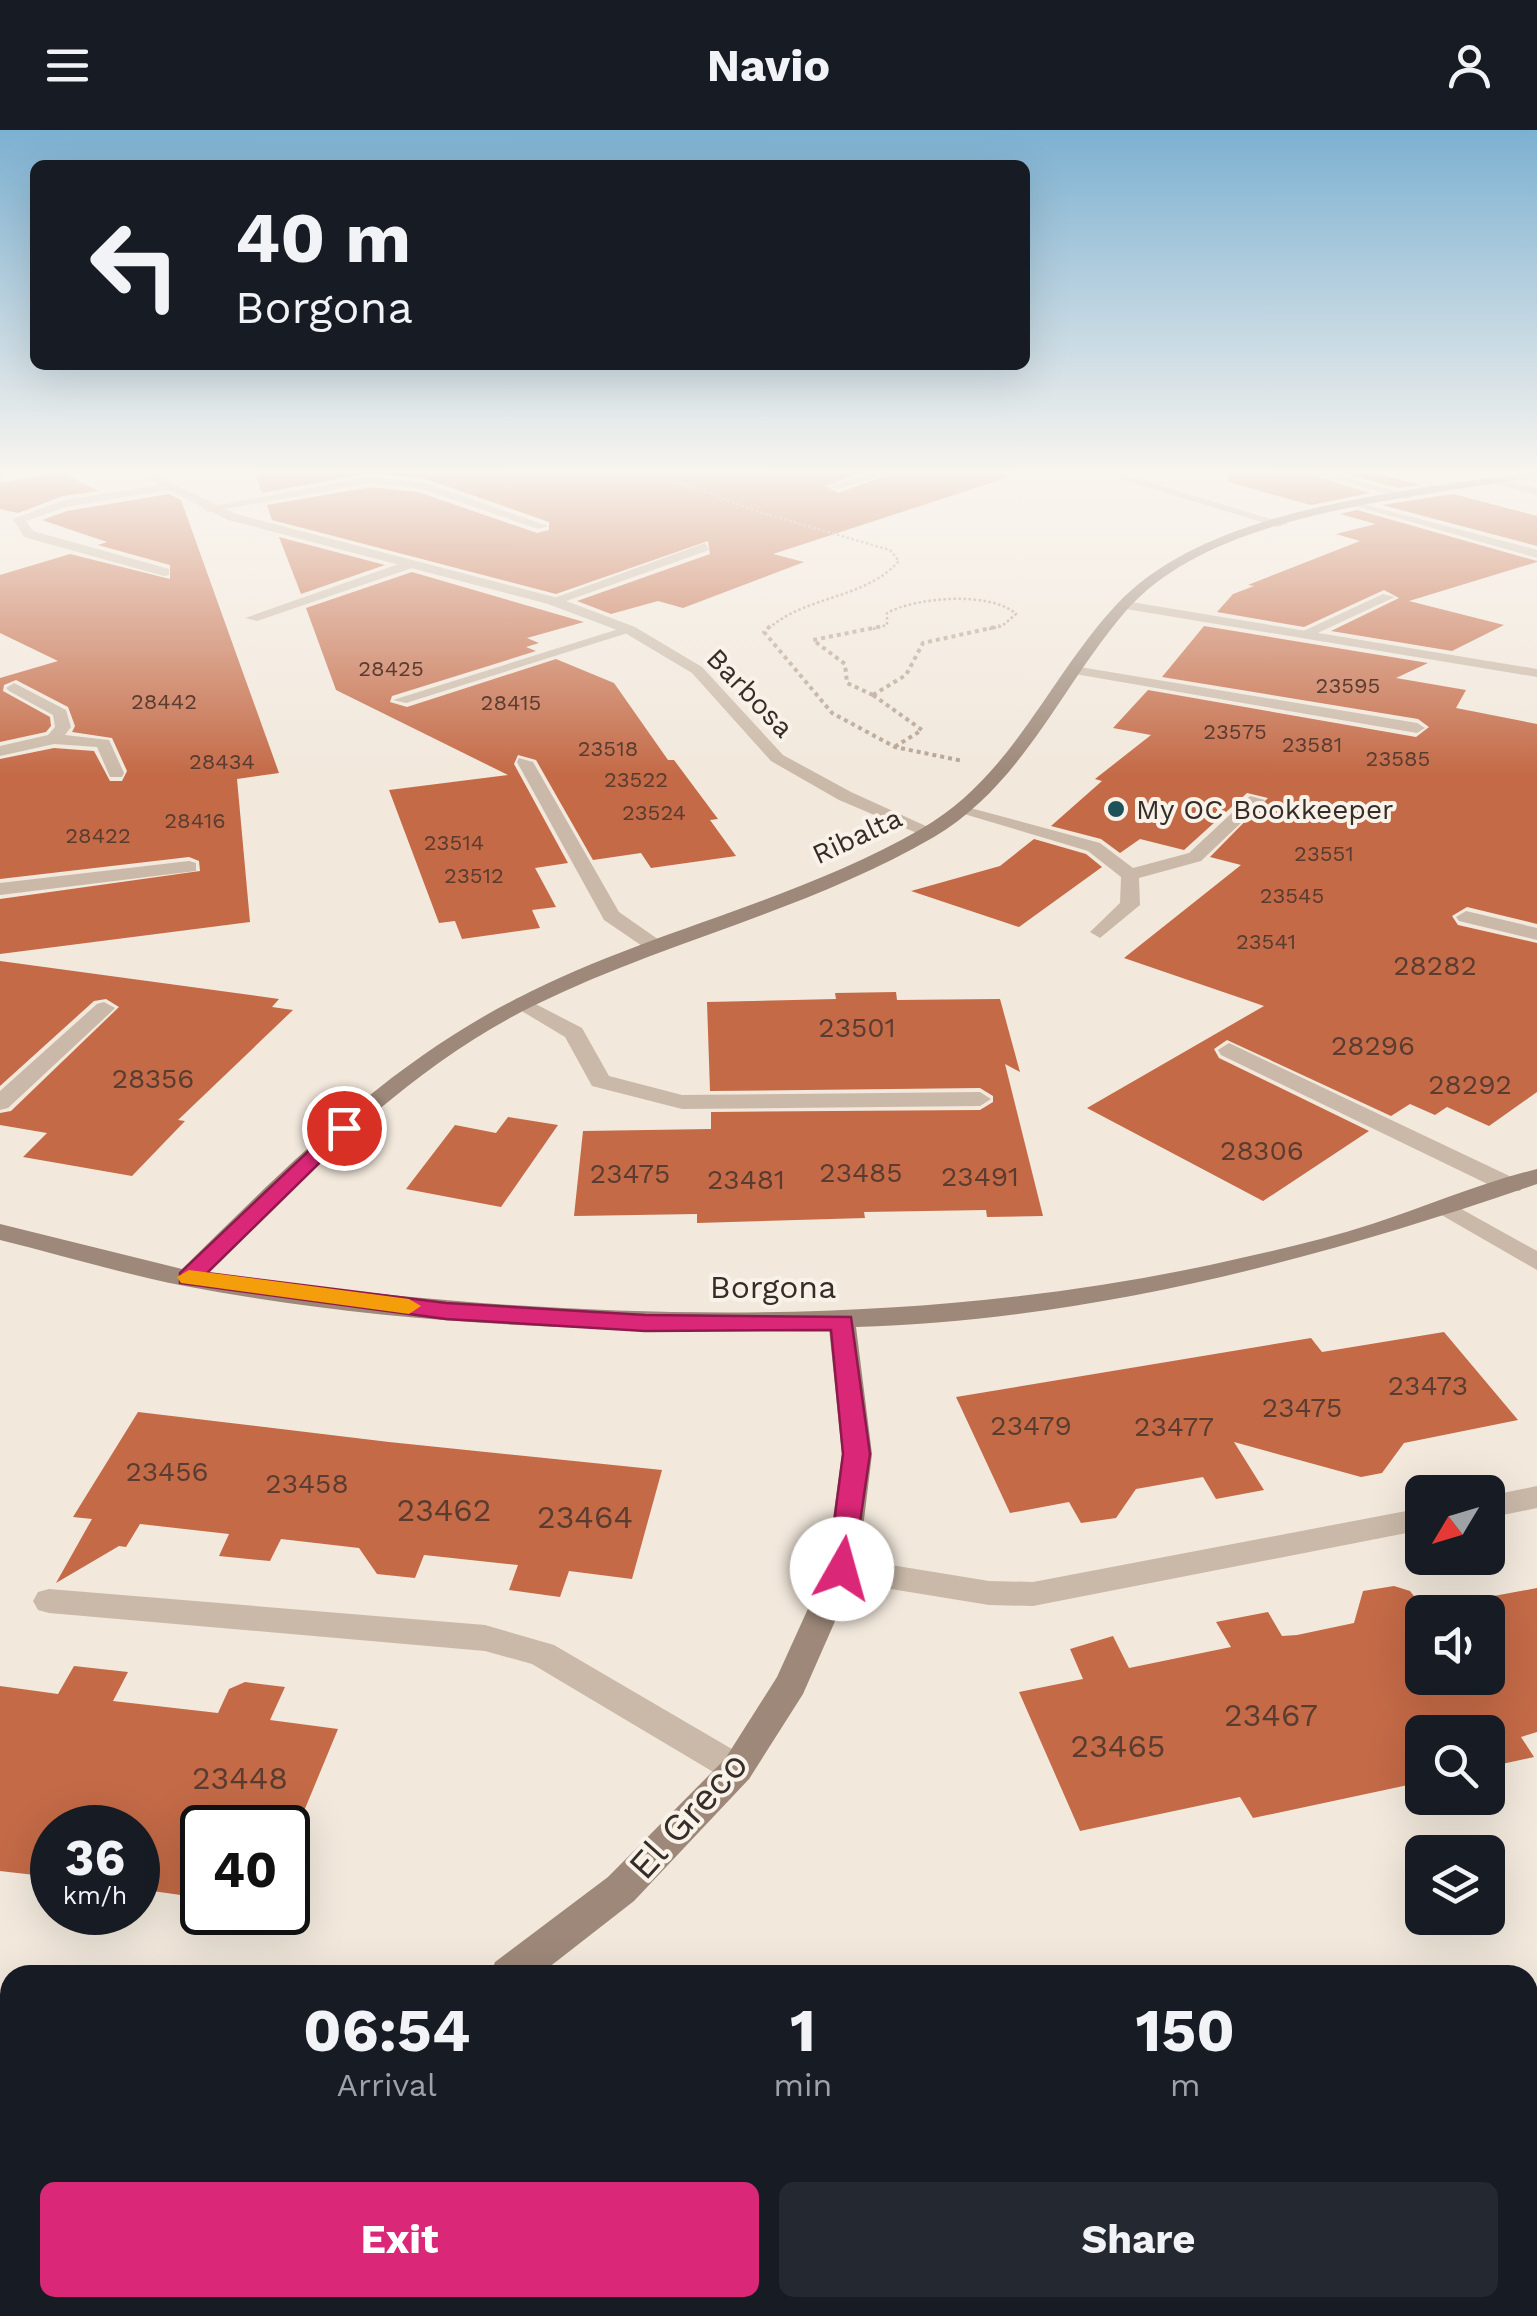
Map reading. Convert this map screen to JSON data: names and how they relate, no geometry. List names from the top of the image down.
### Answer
{
  "streets": {
    "street": [
      "Barbosa",
      "Ribalta",
      "Borgona",
      "El Greco"
    ]
  },
  "crossings": [
    ["Barbosa", "Ribalta"],
    ["Ribalta", "Borgona"],
    ["Borgona", "El Greco"]
  ],
  "places": ["My OC Bookkeeper"],
  "house_numbers": [
    "28425",
    "23595",
    "28442",
    "28415",
    "23575",
    "23581",
    "23518",
    "23585",
    "28434",
    "23522",
    "23524",
    "28416",
    "28422",
    "23514",
    "23551",
    "23512",
    "23545",
    "23541",
    "28282",
    "23501",
    "28296",
    "28356",
    "28292",
    "28306",
    "23485",
    "23475",
    "23491",
    "23481",
    "23473",
    "23475",
    "23479",
    "23477",
    "23456",
    "23458",
    "23462",
    "23464",
    "23467",
    "23465",
    "23448"
  ],
  "north": "bottom left",
  "page": {
    "header": "Navio",
    "turn": ["40 m", "Borgona"],
    "speed": "36 km/h",
    "limit": "40",
    "eta": [
      "06:54",
      "Arrival",
      "1",
      "min",
      "150",
      "m"
    ],
    "buttons": ["Exit", "Share"]
  }
}
